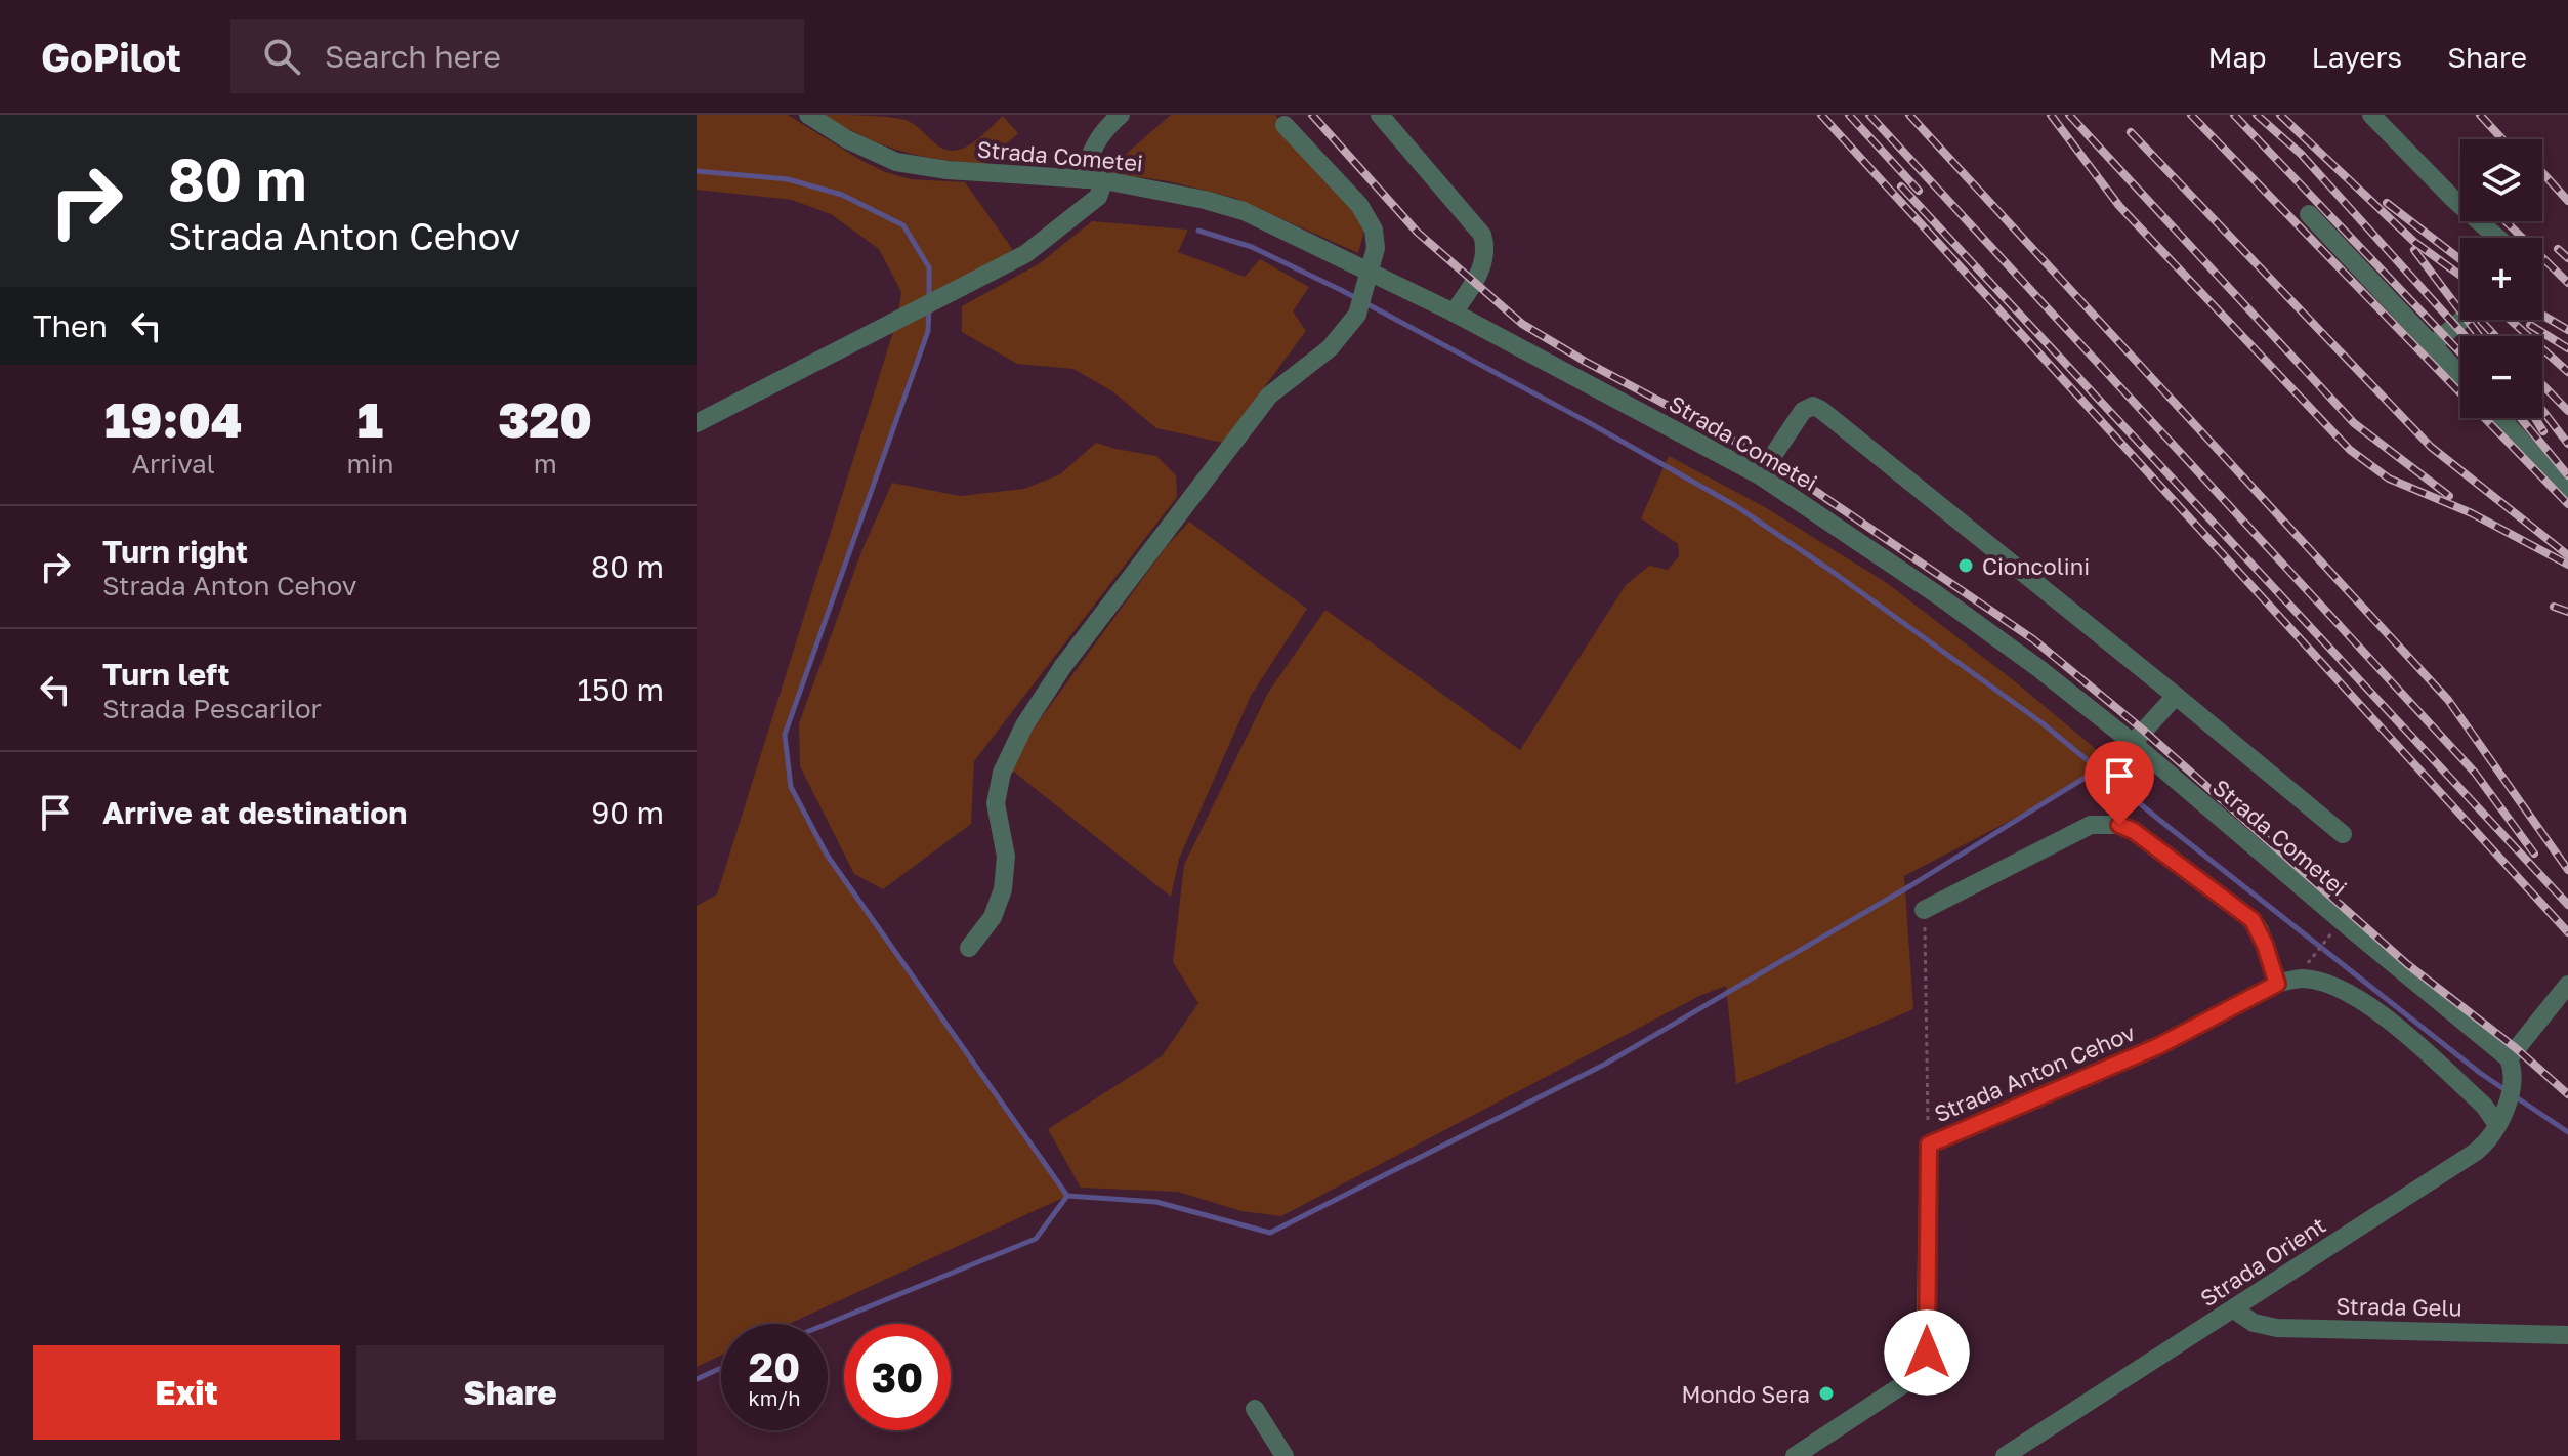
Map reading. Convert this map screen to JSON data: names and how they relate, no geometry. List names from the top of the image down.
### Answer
{
  "streets": {
    "street": [
      "Strada Cometei",
      "Strada Anton Cehov",
      "Strada Orient",
      "Strada Gelu"
    ]
  },
  "crossings": [
    ["Strada Cometei", "Strada Orient"],
    ["Strada Orient", "Strada Gelu"]
  ],
  "places": ["Cioncolini", "Mondo Sera"],
  "page": {
    "header": "GoPilot",
    "search": "Search here",
    "nav": ["Map", "Layers", "Share"],
    "turn": ["80 m", "Strada Anton Cehov"],
    "map_buttons": ["+", "−"],
    "then": "Then",
    "eta": [
      "19:04",
      "Arrival",
      "1",
      "min",
      "320",
      "m"
    ],
    "list": [
      {
        "name": "Turn right",
        "note": "Strada Anton Cehov",
        "value": "80 m"
      },
      {
        "name": "Turn left",
        "note": "Strada Pescarilor",
        "value": "150 m"
      },
      {
        "name": "Arrive at destination",
        "value": "90 m"
      }
    ],
    "speed": "20 km/h",
    "limit": "30",
    "buttons": ["Exit", "Share"]
  }
}
